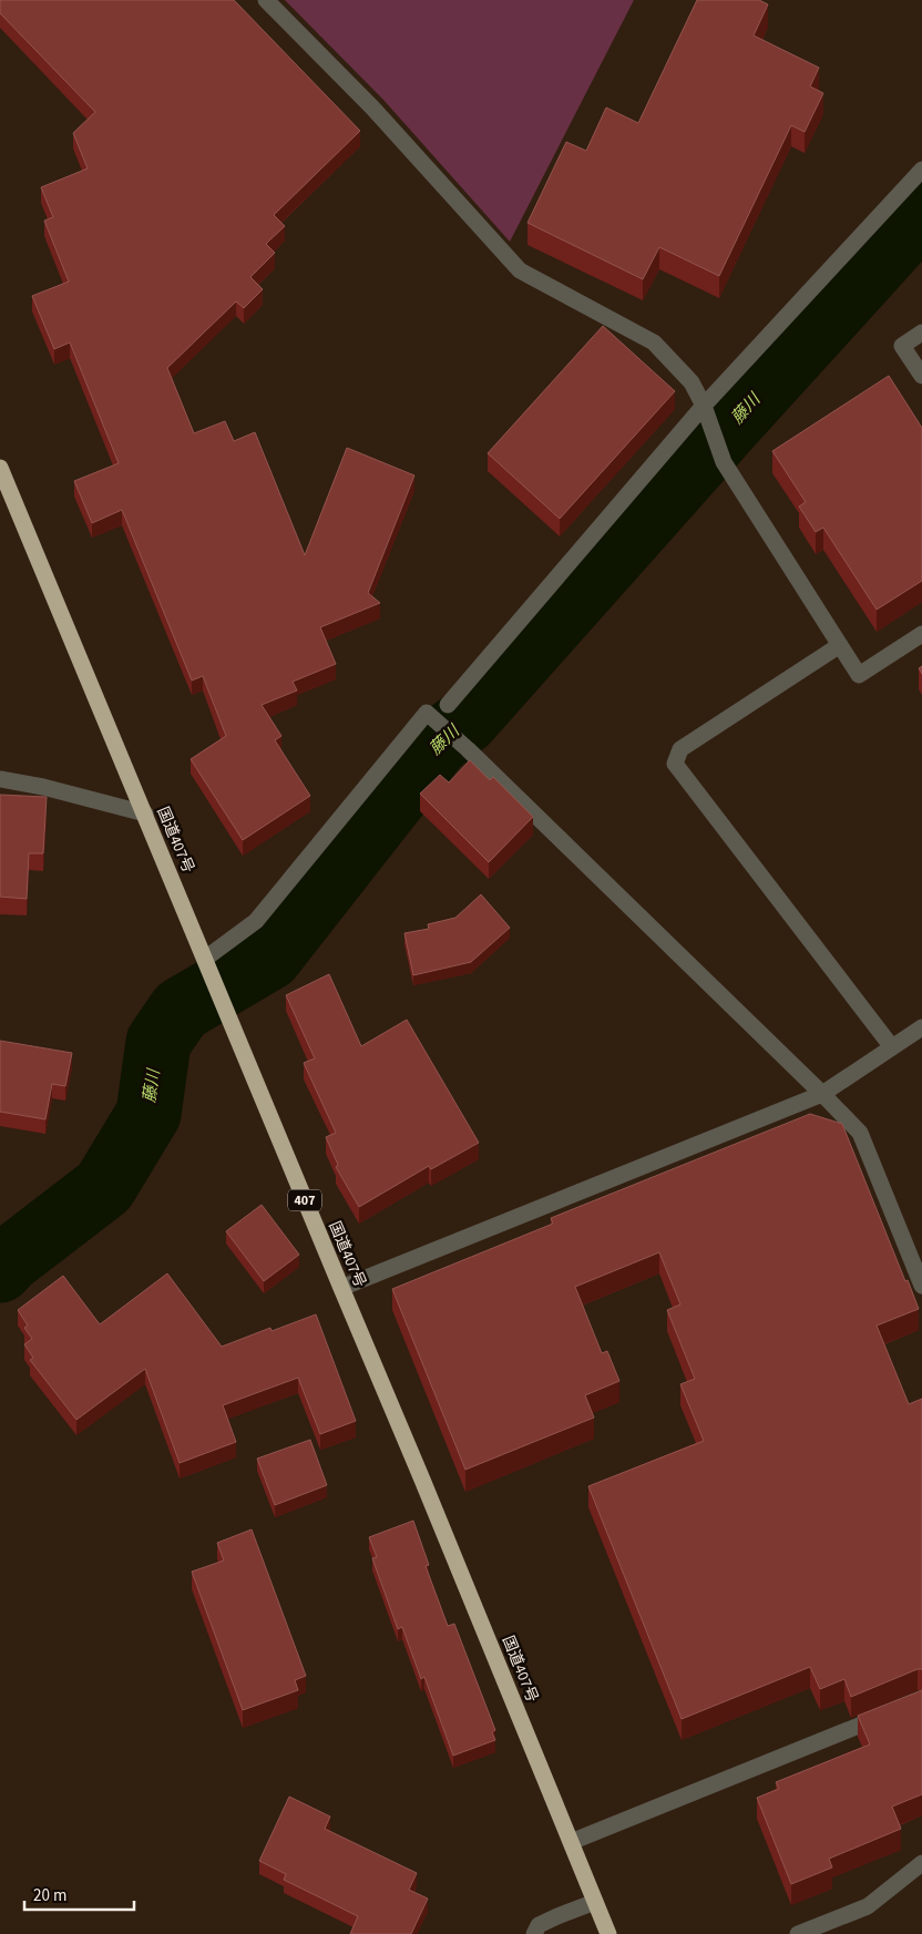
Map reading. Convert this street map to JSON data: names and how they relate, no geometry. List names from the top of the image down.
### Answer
{
  "streets": {
    "highway": ["国道407号", "407"]
  },
  "water": ["藤川"],
  "scale_bar": "20 m"
}
